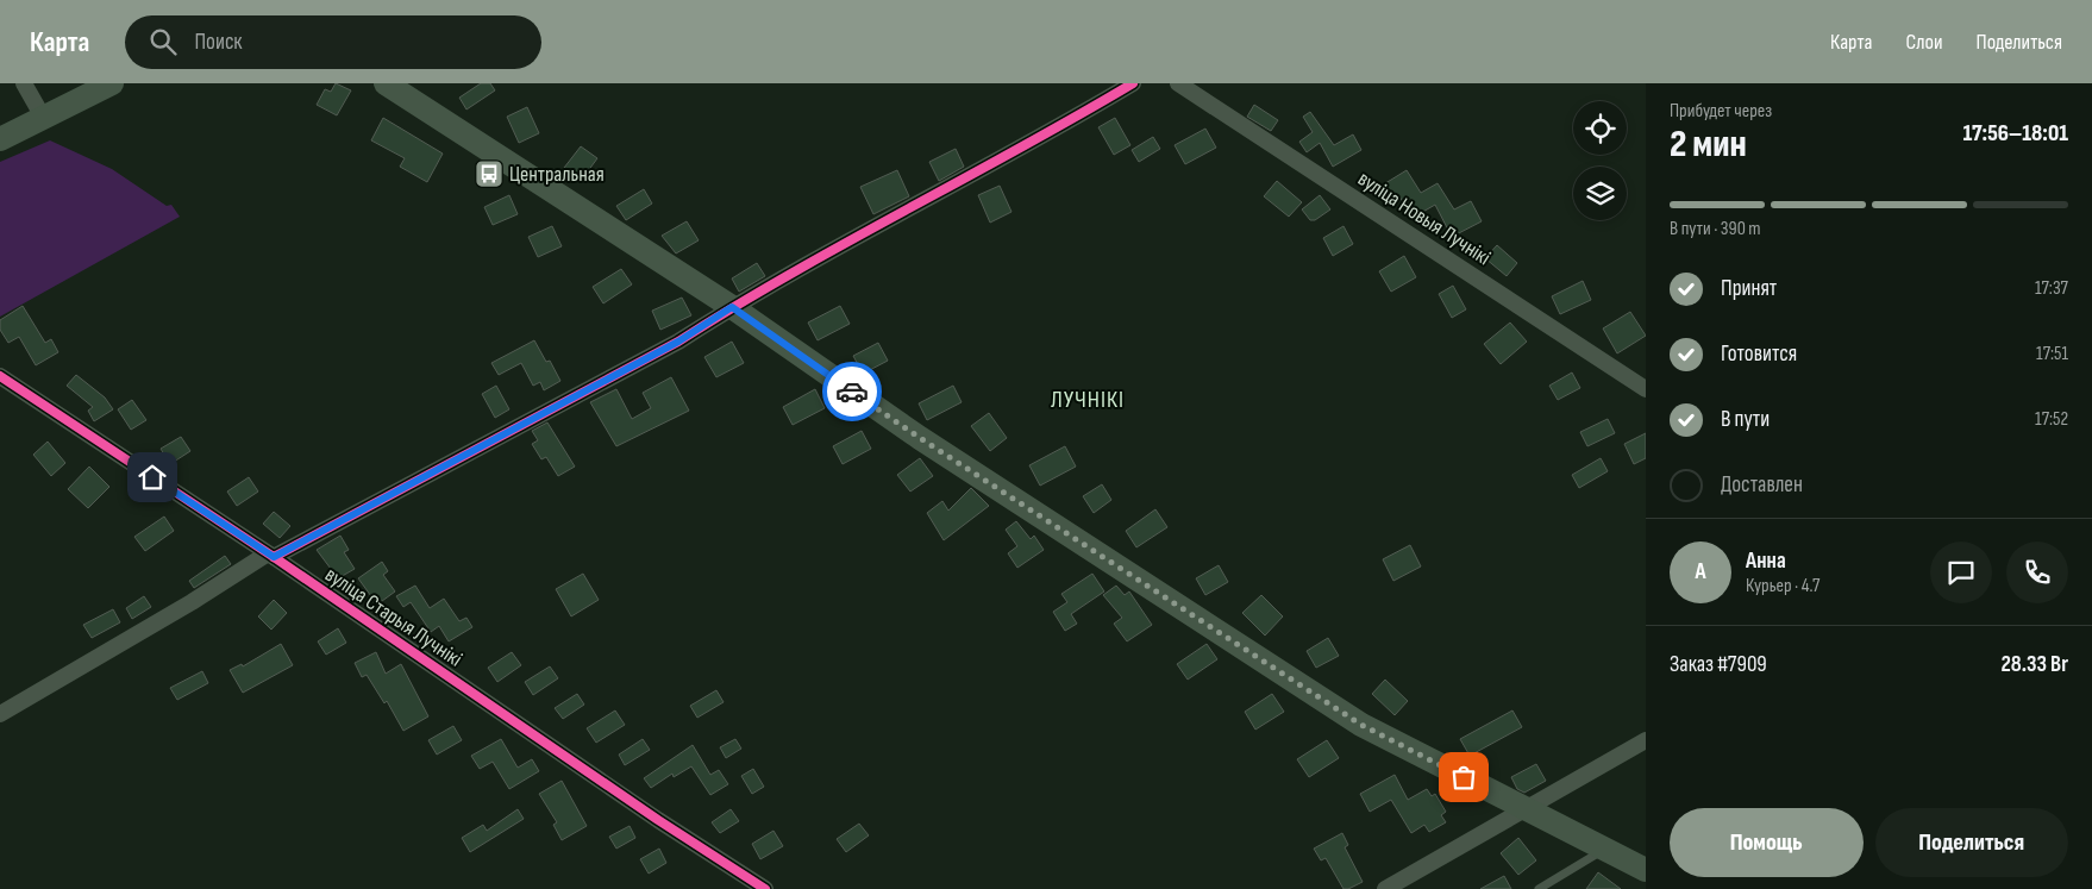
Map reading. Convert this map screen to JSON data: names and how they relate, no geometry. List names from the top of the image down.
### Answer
{
  "streets": {
    "street": ["вуліца Новыя Лучнікі", "вуліца Старыя Лучнікі"]
  },
  "districts": ["ЛУЧНІКІ"],
  "places": {
    "bus stop": ["Центральная"]
  },
  "page": {
    "header": "Карта",
    "search": "Поиск",
    "nav": ["Карта", "Слои", "Поделиться"],
    "heading": ["2 мин", "Прибудет через", "17:56–18:01"],
    "panel": [
      "Анна",
      "Курьер · 4.7",
      "Заказ #7909",
      "28.33 Br"
    ],
    "bar": "В пути · 390 m",
    "list": [
      ["Принят", "17:37"],
      ["Готовится", "17:51"],
      ["В пути", "17:52"],
      "Доставлен"
    ],
    "round": "А",
    "buttons": ["Помощь", "Поделиться"]
  }
}
